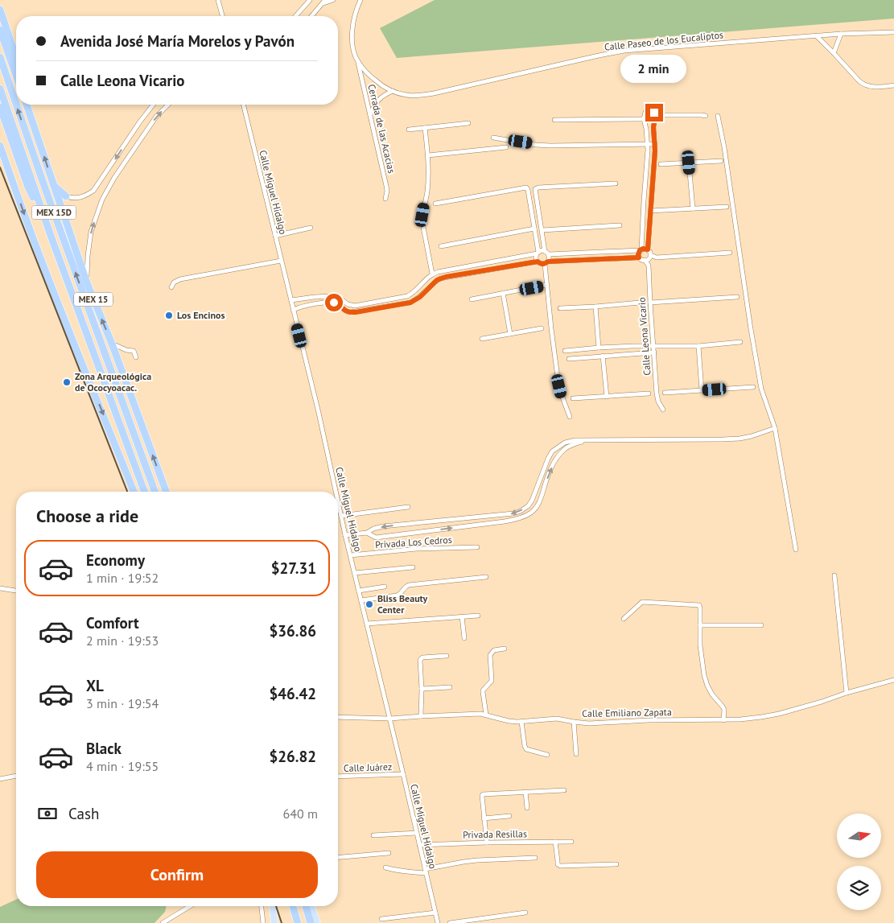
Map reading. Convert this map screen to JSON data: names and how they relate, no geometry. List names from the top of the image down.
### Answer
{
  "streets": {
    "highway": ["MEX 15D", "MEX 15"],
    "street": [
      "Calle Paseo de los Eucaliptos",
      "Cerrada de las Acacias",
      "Calle Miguel Hidalgo",
      "Calle Leona Vicario",
      "Privada Los Cedros",
      "Calle Emiliano Zapata",
      "Calle Juárez",
      "Privada Resillas"
    ]
  },
  "crossings": [
    ["Calle Paseo de los Eucaliptos", "Cerrada de las Acacias"],
    ["Calle Miguel Hidalgo", "Privada Los Cedros"],
    ["Calle Miguel Hidalgo", "Calle Emiliano Zapata"],
    ["Calle Miguel Hidalgo", "Calle Juárez"],
    ["Calle Miguel Hidalgo", "Privada Resillas"]
  ],
  "places": ["Los Encinos", "Zona Arqueológica de Ococyoacac.", "Bliss Beauty Center"],
  "north": "right",
  "page": {
    "banner": ["Avenida José María Morelos y Pavón", "Calle Leona Vicario"],
    "bubble": "2 min",
    "heading": "Choose a ride",
    "list": [
      {
        "name": "Economy",
        "note": "1 min · 19:52",
        "value": "$27.31"
      },
      {
        "name": "Comfort",
        "note": "2 min · 19:53",
        "value": "$36.86"
      },
      {
        "name": "XL",
        "note": "3 min · 19:54",
        "value": "$46.42"
      },
      {
        "name": "Black",
        "note": "4 min · 19:55",
        "value": "$26.82"
      }
    ],
    "pay": ["Cash", "640 m"],
    "buttons": "Confirm"
  }
}
